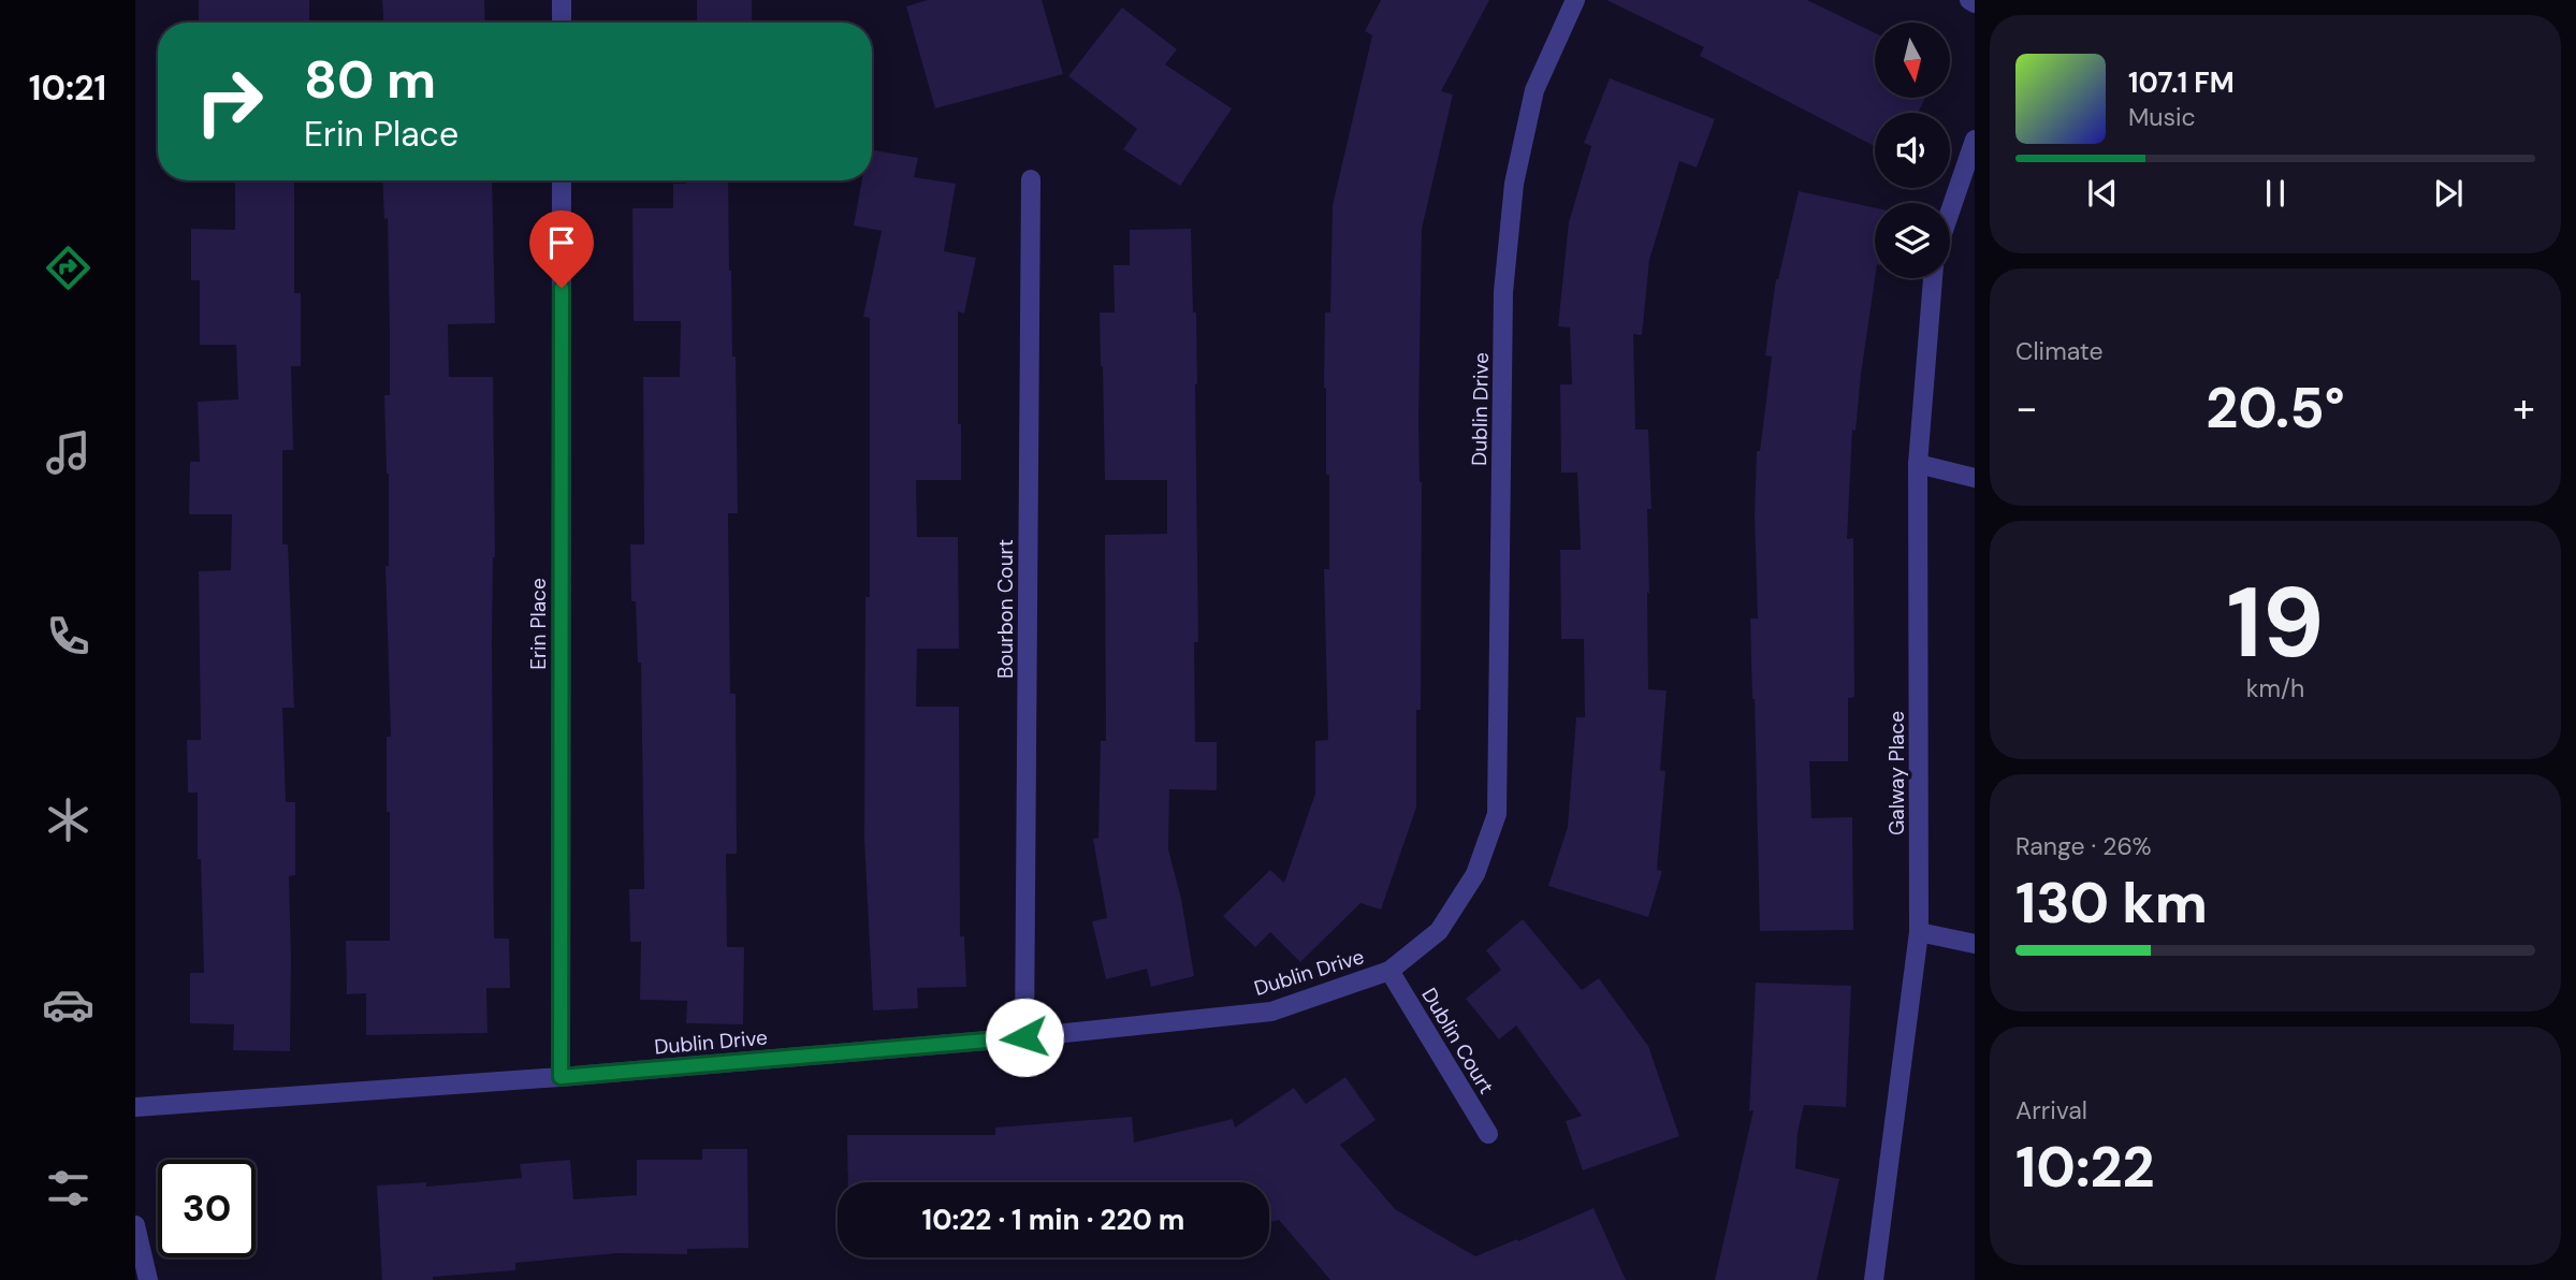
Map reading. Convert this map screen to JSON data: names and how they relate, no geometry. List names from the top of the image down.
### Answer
{
  "streets": {
    "street": [
      "Dublin Drive",
      "Bourbon Court",
      "Erin Place",
      "Galway Place",
      "Dublin Court"
    ]
  },
  "crossings": [
    ["Dublin Drive", "Bourbon Court"],
    ["Dublin Drive", "Erin Place"],
    ["Dublin Drive", "Dublin Court"]
  ],
  "north": "bottom",
  "page": {
    "tabs": "10:21",
    "turn": ["80 m", "Erin Place"],
    "song": ["107.1 FM", "Music"],
    "tile": [
      "Climate",
      ["19", "km/h"],
      ["Range · 26%", "130 km"],
      ["Arrival", "10:22"]
    ],
    "heat": ["−", "20.5°", "+"],
    "limit": "30",
    "trip": "10:22 · 1 min · 220 m"
  }
}
